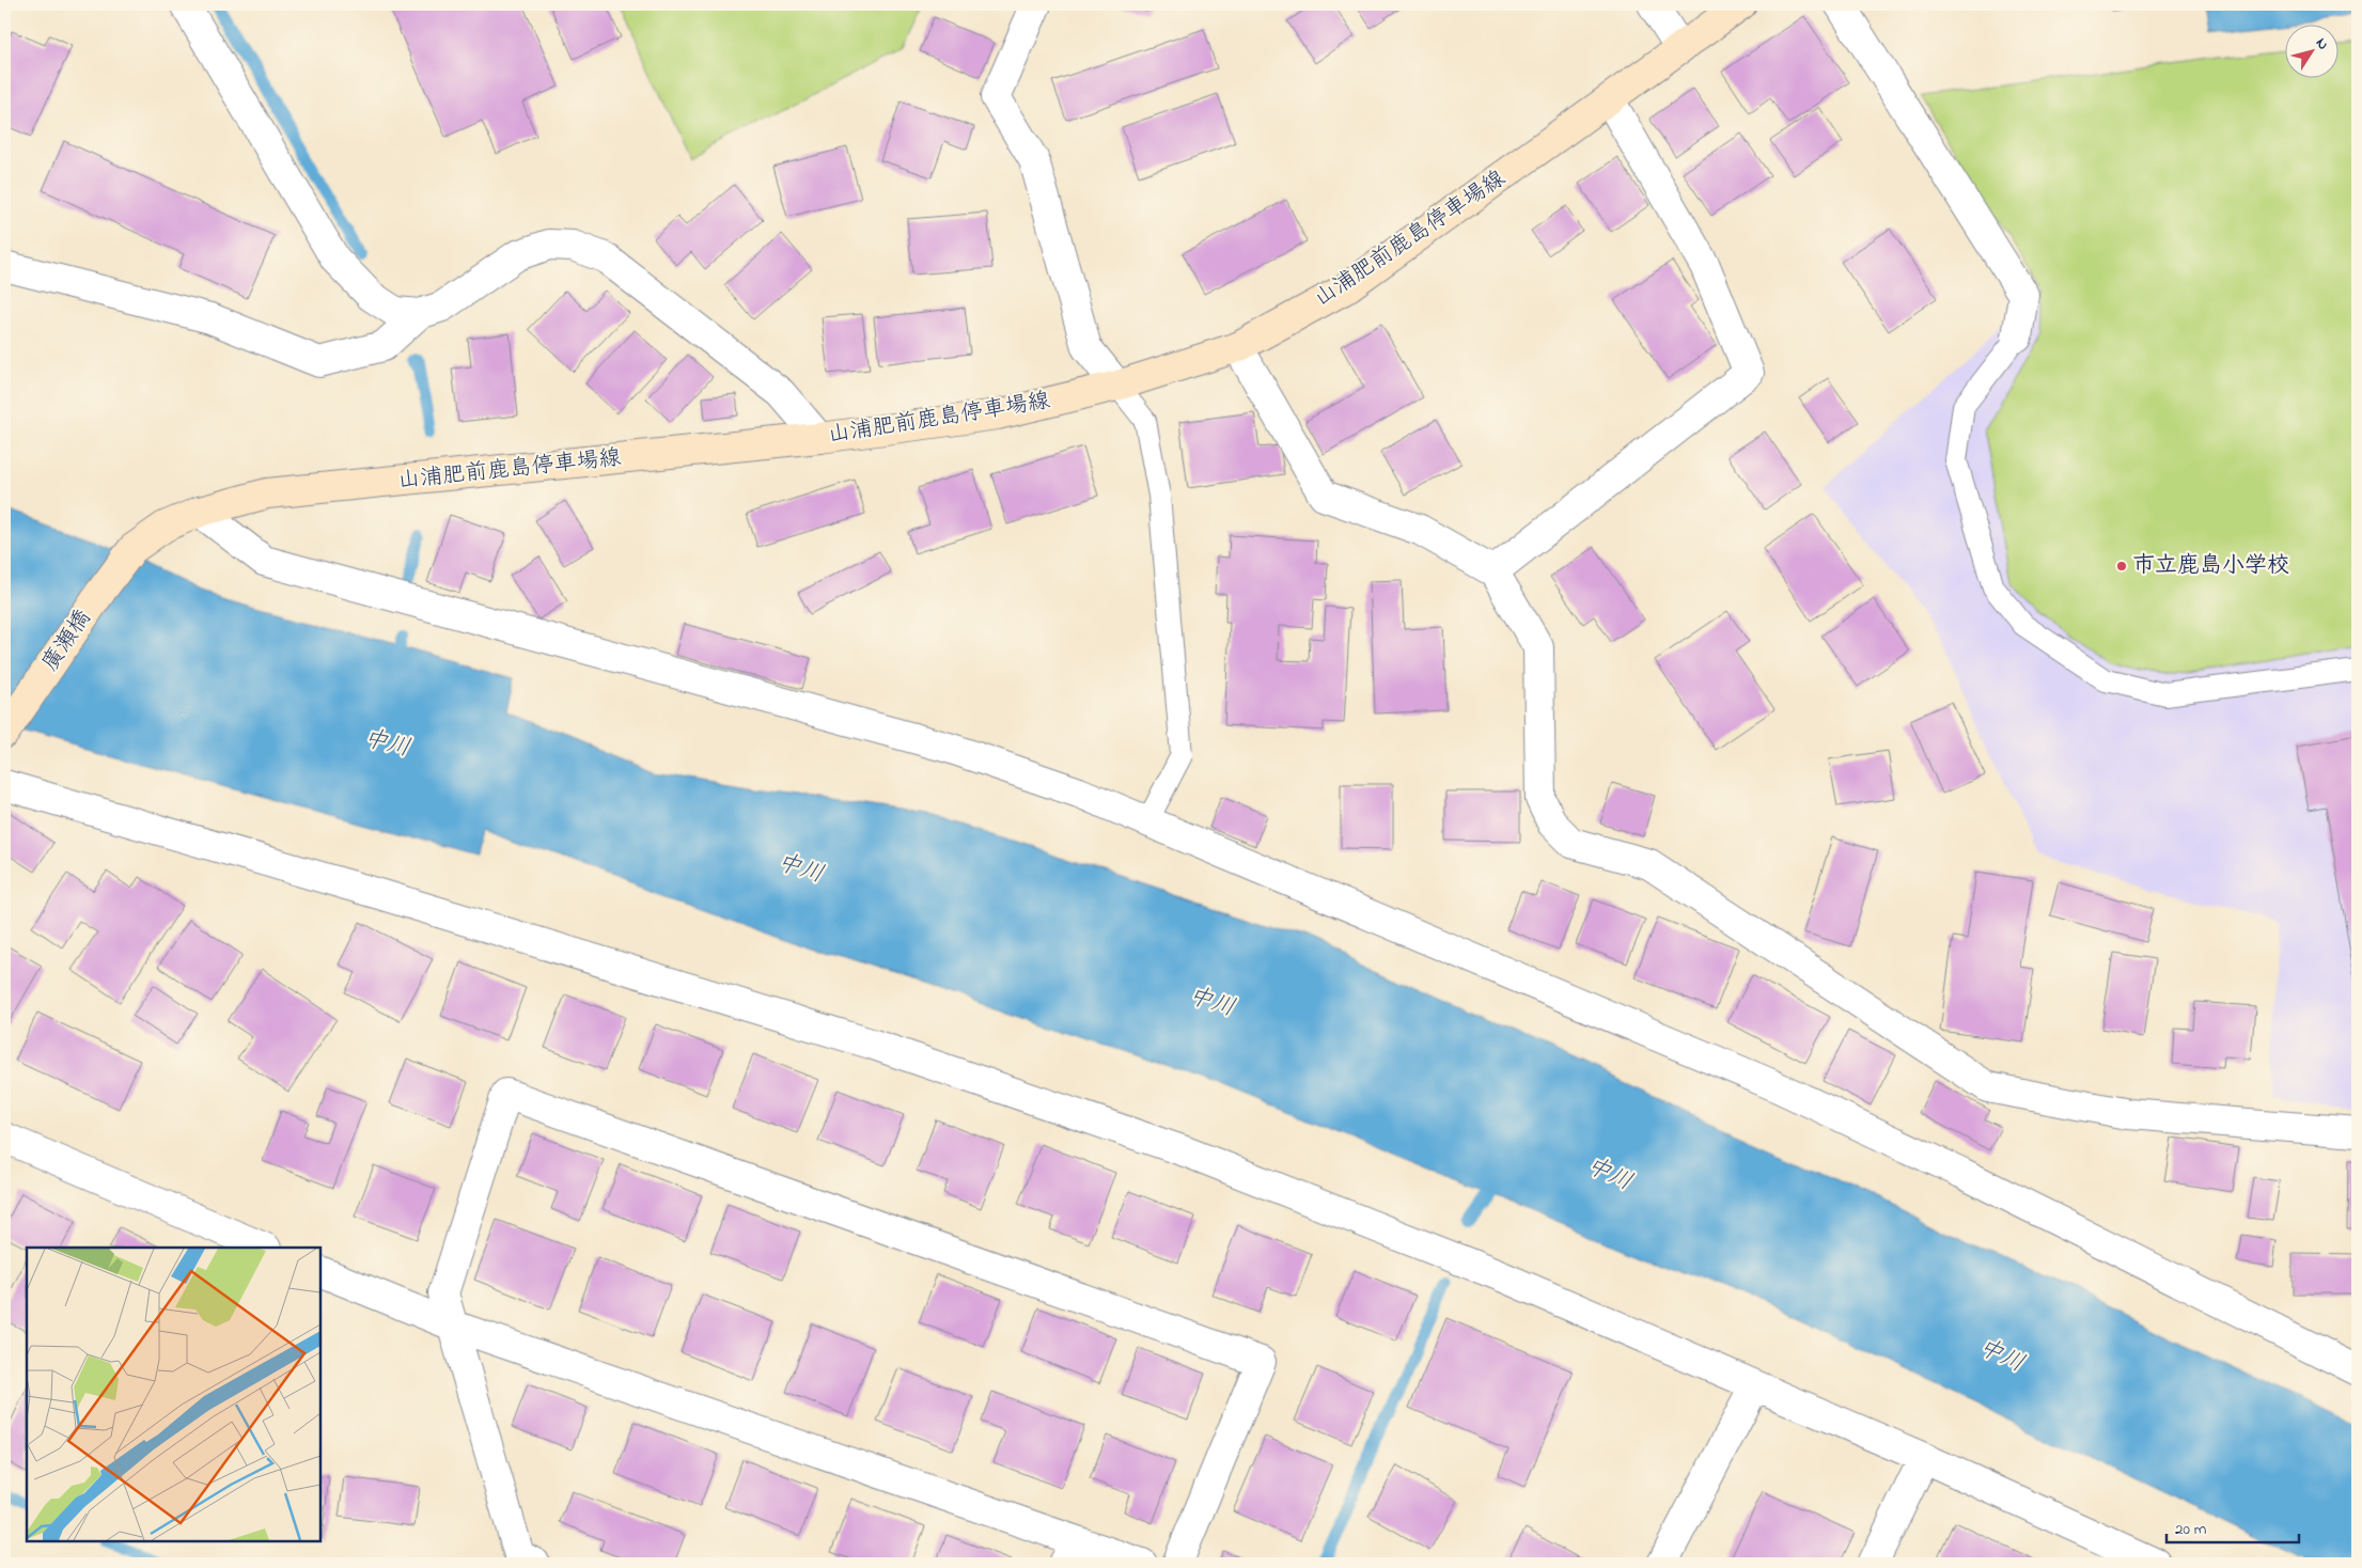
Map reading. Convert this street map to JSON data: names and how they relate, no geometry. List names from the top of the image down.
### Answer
{
  "streets": {
    "main road": ["山浦肥前鹿島停車場線", "廣瀬橋"]
  },
  "crossings": [
    ["山浦肥前鹿島停車場線", "廣瀬橋"]
  ],
  "water": ["中川"],
  "places": ["市立鹿島小学校"],
  "scale_bar": "20 m",
  "north": "top right"
}
